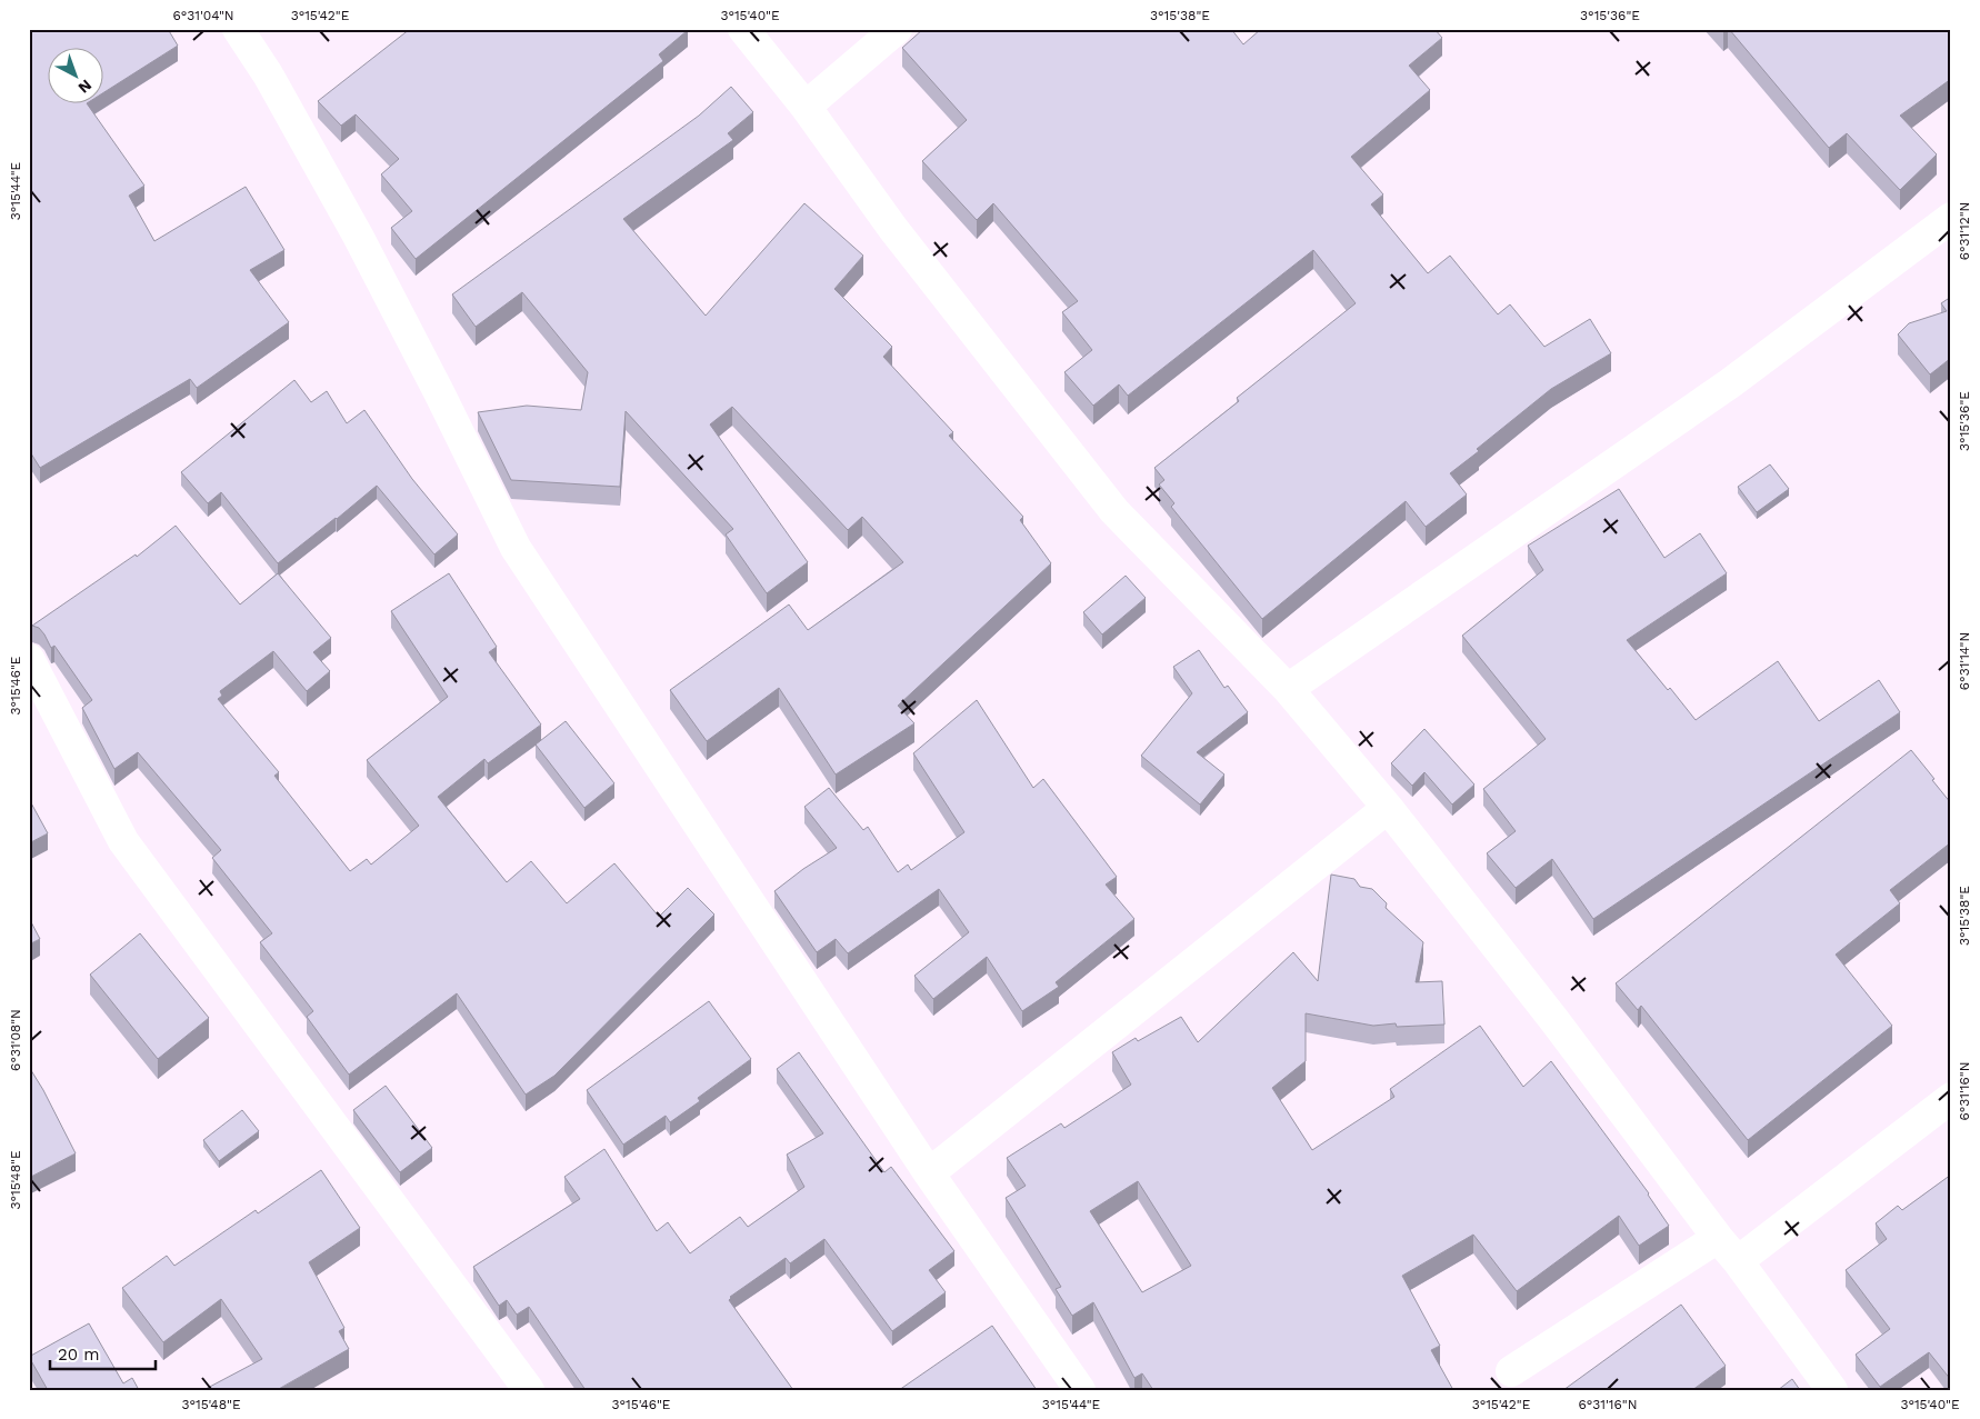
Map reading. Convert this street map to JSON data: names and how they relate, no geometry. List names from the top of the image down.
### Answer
{
  "scale_bar": "20 m",
  "north": "bottom right",
  "coordinates": [
    "6°31'04\"N",
    "3°15'42\"E",
    "3°15'40\"E",
    "3°15'38\"E",
    "3°15'36\"E",
    "3°15'44\"E",
    "6°31'12\"N",
    "6°31'14\"N",
    "3°15'46\"E",
    "6°31'08\"N",
    "6°31'16\"N",
    "3°15'48\"E"
  ]
}
